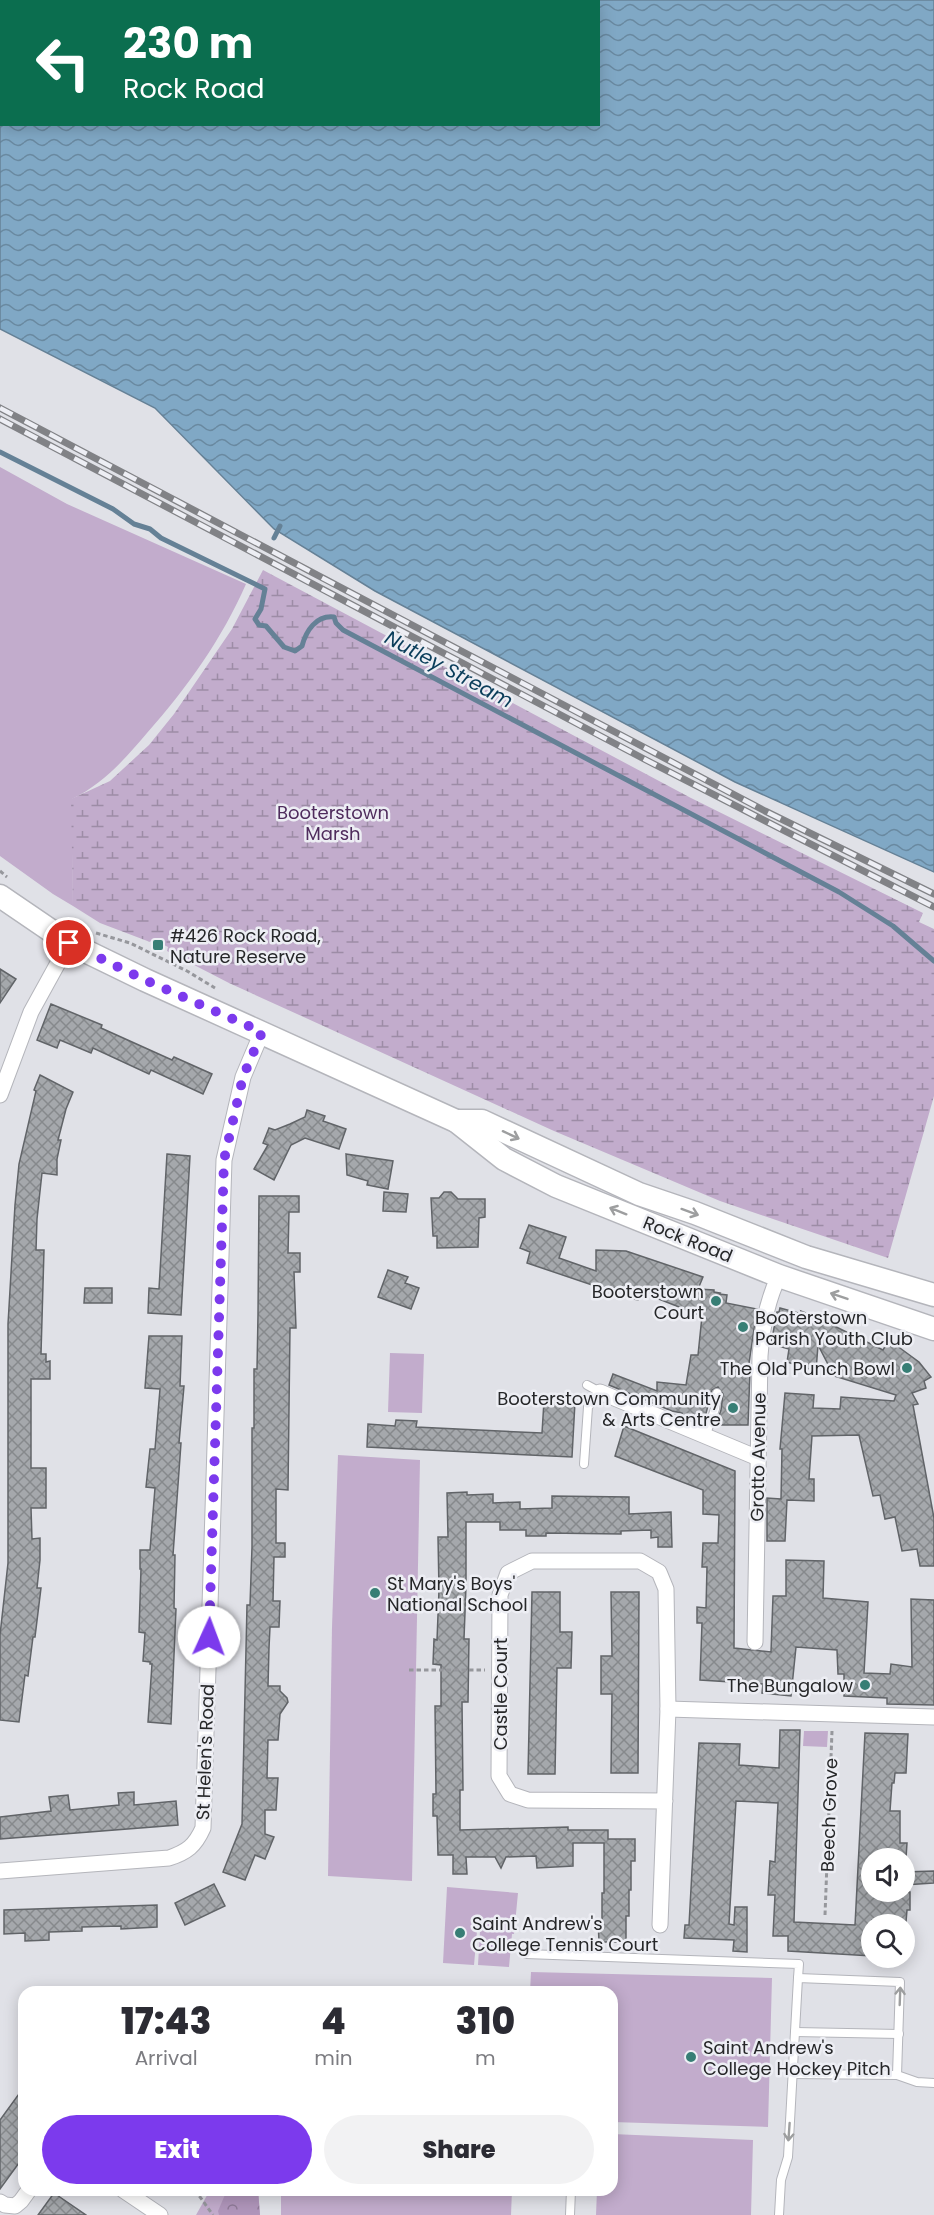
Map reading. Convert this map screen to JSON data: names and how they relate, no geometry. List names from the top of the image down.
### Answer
{
  "streets": {
    "main road": ["Rock Road"],
    "street": ["Grotto Avenue", "Castle Court", "St Helen's Road"],
    "path": ["Beech Grove"]
  },
  "crossings": [
    ["Rock Road", "Grotto Avenue"],
    ["Rock Road", "St Helen's Road"]
  ],
  "water": ["Nutley Stream"],
  "parks": ["Booterstown Marsh"],
  "places": {
    "transit": ["#426 Rock Road, Nature Reserve"],
    "other": [
      "Booterstown Court",
      "Booterstown Parish Youth Club",
      "The Old Punch Bowl",
      "Booterstown Community & Arts Centre",
      "St Mary's Boys' National School",
      "The Bungalow",
      "Saint Andrew's College Tennis Court",
      "Saint Andrew's College Hockey Pitch"
    ]
  },
  "page": {
    "turn": ["230 m", "Rock Road"],
    "eta": [
      "17:43",
      "Arrival",
      "4",
      "min",
      "310",
      "m"
    ],
    "buttons": ["Exit", "Share"]
  }
}
